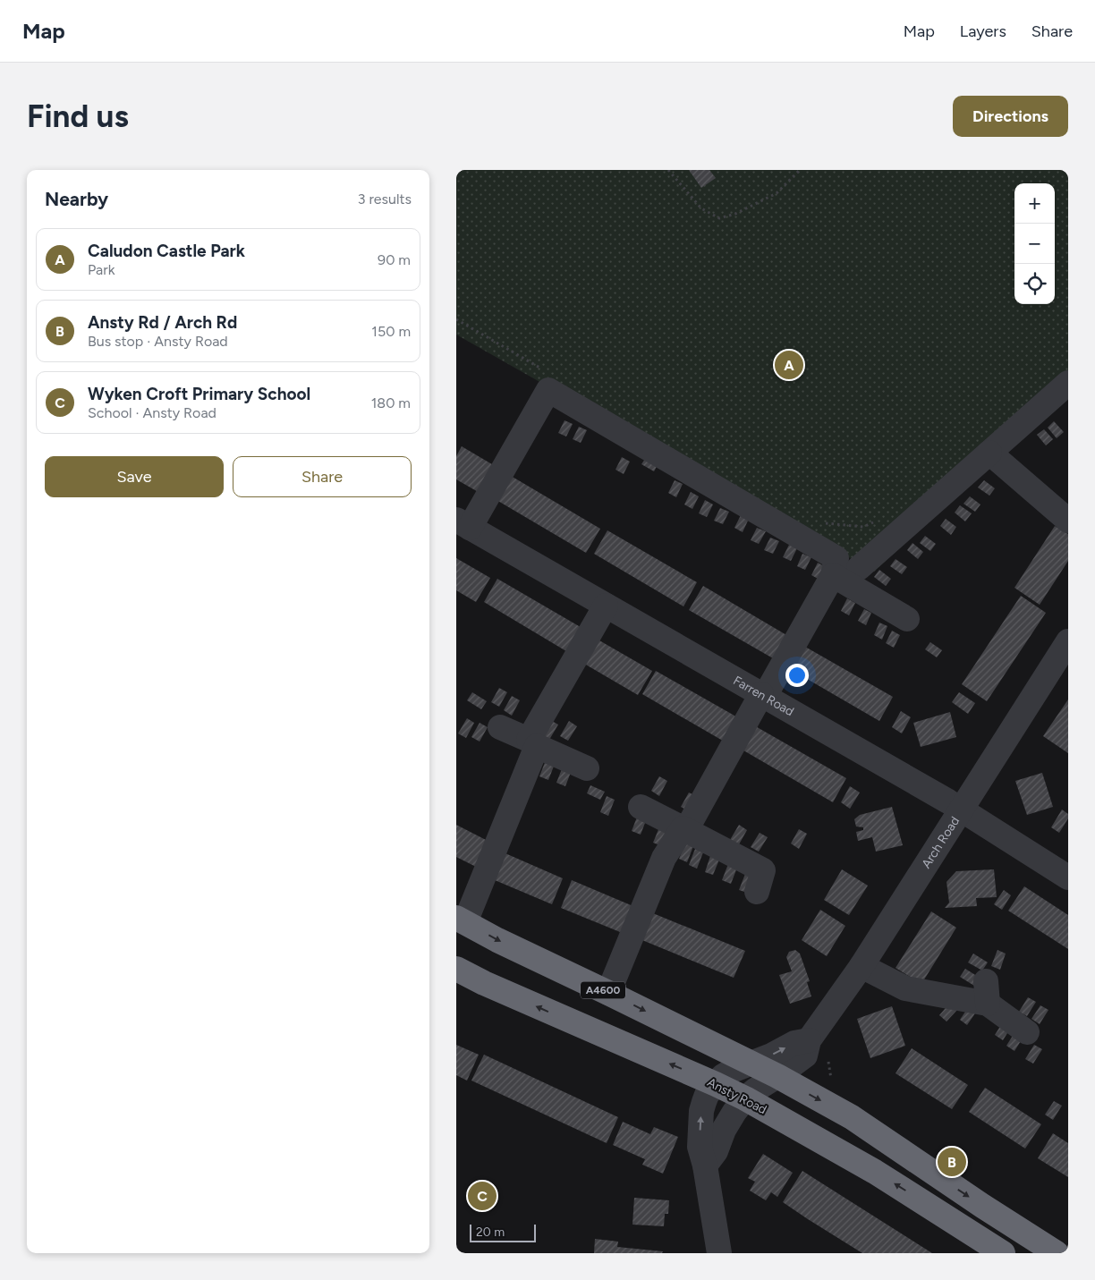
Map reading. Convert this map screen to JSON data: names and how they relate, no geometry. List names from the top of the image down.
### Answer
{
  "streets": {
    "highway": ["A4600", "Ansty Road"],
    "street": ["Farren Road", "Arch Road"]
  },
  "crossings": [
    ["Farren Road", "Arch Road"]
  ],
  "scale_bar": "20 m",
  "page": {
    "header": "Map",
    "nav": ["Map", "Layers", "Share"],
    "buttons": [
      "Directions",
      ["Save", "Share"]
    ],
    "title": "Find us",
    "heading": ["Nearby", "3 results"],
    "map_buttons": ["+", "−"],
    "list": [
      {
        "mark": "A",
        "name": "Caludon Castle Park",
        "note": "Park",
        "value": "90 m"
      },
      {
        "mark": "B",
        "name": "Ansty Rd / Arch Rd",
        "note": "Bus stop · Ansty Road",
        "value": "150 m"
      },
      {
        "mark": "C",
        "name": "Wyken Croft Primary School",
        "note": "School · Ansty Road",
        "value": "180 m"
      }
    ],
    "pins": ["A", "B", "C"],
    "scale": "20 m"
  }
}
